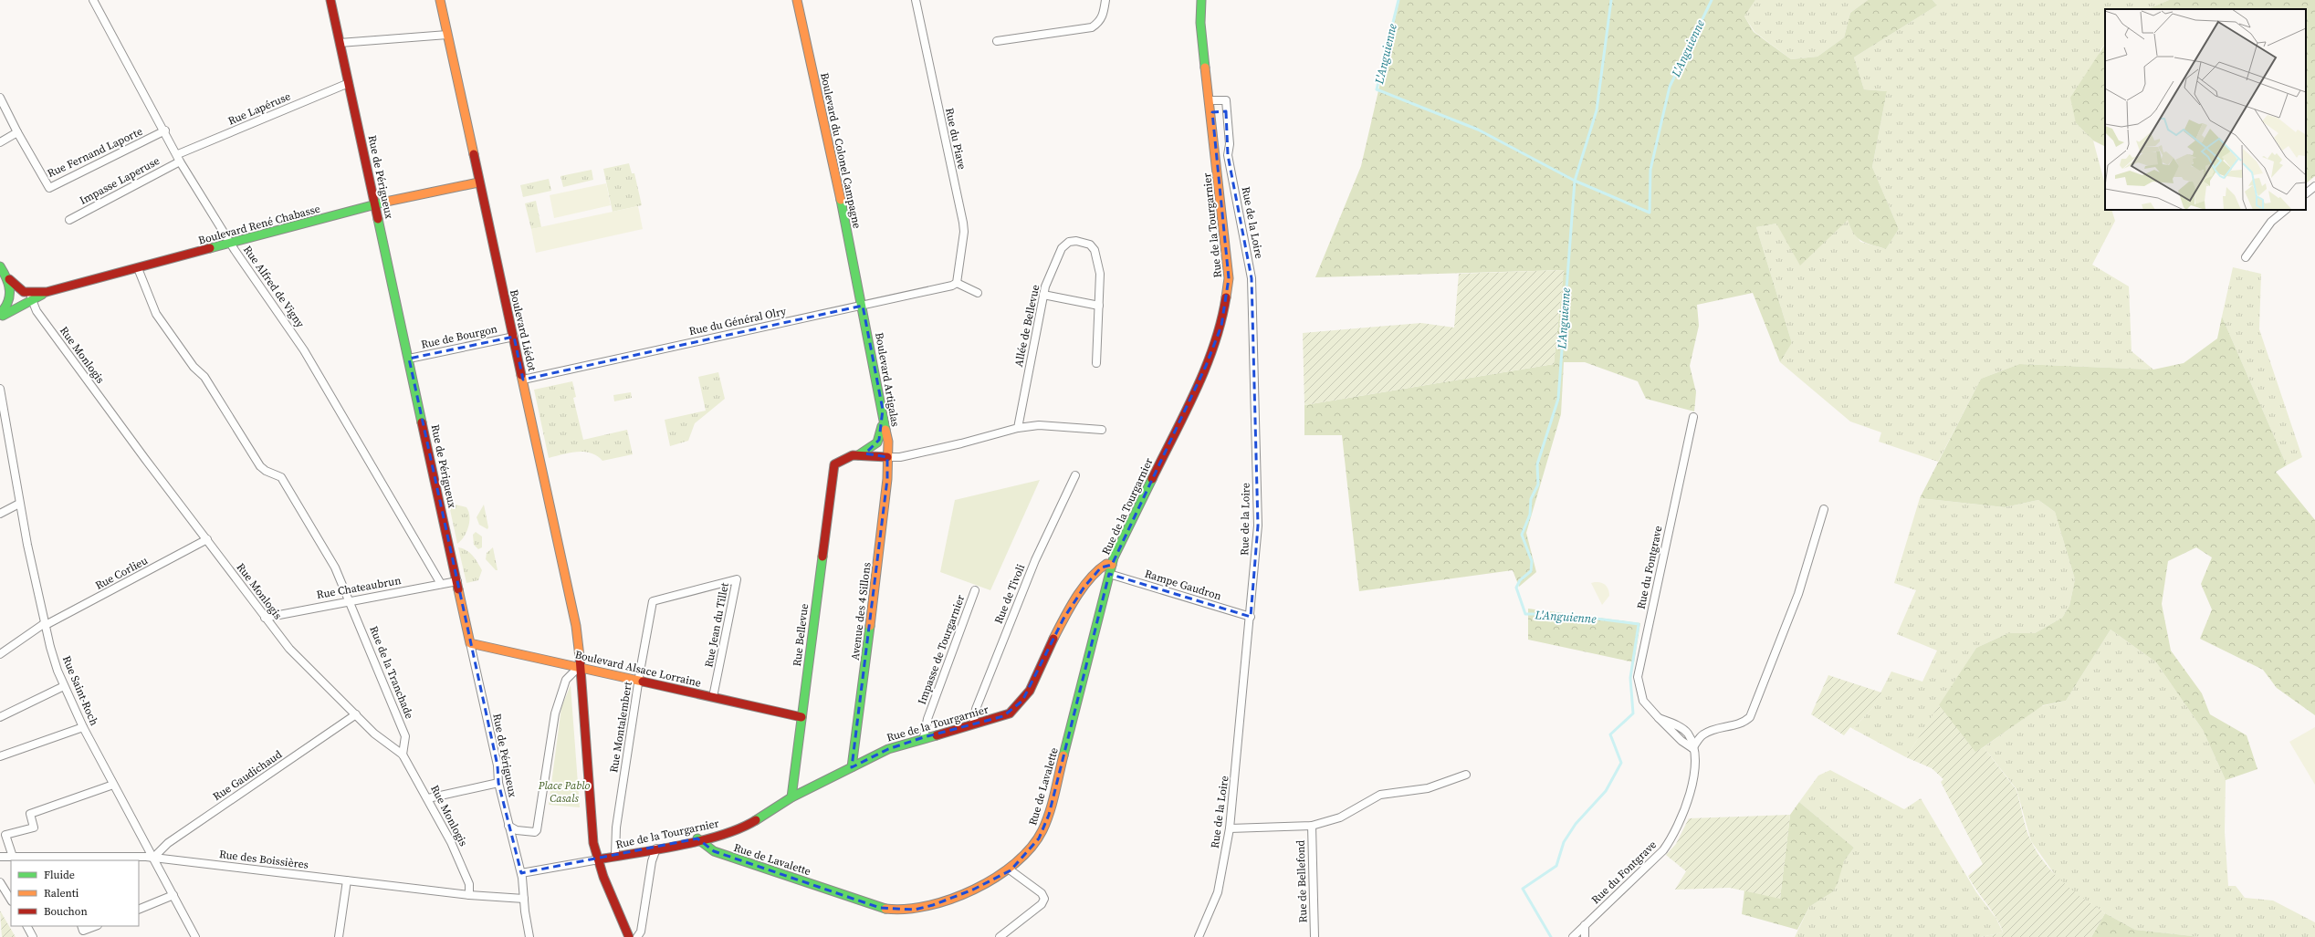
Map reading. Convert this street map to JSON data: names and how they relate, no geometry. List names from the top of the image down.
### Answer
{
  "streets": {
    "street": [
      "Rue Lapéruse",
      "Rue du Piave",
      "Boulevard du Colonel Campagne",
      "Rue Fernand Laporte",
      "Rue de Périgueux",
      "Impasse Laperuse",
      "Rue de la Loire",
      "Boulevard René Chabasse",
      "Rue de la Tourgarnier",
      "Rue Alfred de Vigny",
      "Rue du Général Olry",
      "Allée de Bellevue",
      "Boulevard Liédot",
      "Rue de Bourgon",
      "Rue Monlogis",
      "Boulevard Artigalas",
      "Rue du Fontgrave",
      "Rue Corlieu",
      "Rampe Gaudron",
      "Rue Chateaubrun",
      "Rue de Tivoli",
      "Avenue des 4 Sillons",
      "Rue Jean du Tillet",
      "Rue Bellevue",
      "Impasse de Tourgarnier",
      "Boulevard Alsace Lorraine",
      "Rue de la Tranchade",
      "Rue Saint-Roch",
      "Rue Montalembert",
      "Rue Gaudichaud",
      "Rue de Lavalette",
      "Rue des Boissières",
      "Rue de Bellefond"
    ]
  },
  "crossings": [
    ["Rue Lapéruse", "Rue de Périgueux"],
    ["Rue Lapéruse", "Impasse Laperuse"],
    ["Rue Lapéruse", "Rue Alfred de Vigny"],
    ["Rue du Piave", "Rue du Général Olry"],
    ["Boulevard du Colonel Campagne", "Rue du Général Olry"],
    ["Boulevard du Colonel Campagne", "Boulevard Artigalas"],
    ["Rue Fernand Laporte", "Rue Alfred de Vigny"],
    ["Rue de Périgueux", "Boulevard René Chabasse"],
    ["Rue de Périgueux", "Rue de Bourgon"],
    ["Rue de Périgueux", "Rue Chateaubrun"],
    ["Rue de Périgueux", "Boulevard Alsace Lorraine"],
    ["Rue de Périgueux", "Rue des Boissières"],
    ["Impasse Laperuse", "Rue Alfred de Vigny"],
    ["Rue de la Loire", "Rue de la Tourgarnier"],
    ["Rue de la Loire", "Rampe Gaudron"],
    ["Boulevard René Chabasse", "Rue Alfred de Vigny"],
    ["Boulevard René Chabasse", "Boulevard Liédot"],
    ["Boulevard René Chabasse", "Rue Monlogis"],
    ["Boulevard René Chabasse", "Rue de la Tranchade"],
    ["Rue de la Tourgarnier", "Boulevard Liédot"],
    ["Rue de la Tourgarnier", "Rue de Tivoli"],
    ["Rue de la Tourgarnier", "Avenue des 4 Sillons"],
    ["Rue de la Tourgarnier", "Rue Bellevue"],
    ["Rue de la Tourgarnier", "Impasse de Tourgarnier"],
    ["Rue de la Tourgarnier", "Rue Montalembert"],
    ["Rue de la Tourgarnier", "Rue de Lavalette"],
    ["Rue Alfred de Vigny", "Rue Chateaubrun"],
    ["Rue du Général Olry", "Boulevard Liédot"],
    ["Rue du Général Olry", "Boulevard Artigalas"],
    ["Boulevard Liédot", "Rue de Bourgon"],
    ["Boulevard Liédot", "Boulevard Alsace Lorraine"],
    ["Rue Monlogis", "Rue Corlieu"],
    ["Rue Monlogis", "Rue Chateaubrun"],
    ["Rue Monlogis", "Rue de la Tranchade"],
    ["Rue Monlogis", "Rue Gaudichaud"],
    ["Rue Monlogis", "Rue des Boissières"],
    ["Boulevard Artigalas", "Avenue des 4 Sillons"],
    ["Rue Corlieu", "Rue Saint-Roch"],
    ["Rampe Gaudron", "Rue de Lavalette"],
    ["Rue Chateaubrun", "Rue de la Tranchade"],
    ["Rue Jean du Tillet", "Boulevard Alsace Lorraine"],
    ["Rue Jean du Tillet", "Rue Montalembert"],
    ["Rue Bellevue", "Boulevard Alsace Lorraine"],
    ["Boulevard Alsace Lorraine", "Rue Montalembert"],
    ["Rue Saint-Roch", "Rue Gaudichaud"],
    ["Rue Saint-Roch", "Rue des Boissières"],
    ["Rue Gaudichaud", "Rue des Boissières"]
  ],
  "water": ["L'Anguienne"],
  "parks": ["Place Pablo Casals"],
  "legend": ["Fluide", "Ralenti", "Bouchon"]
}
